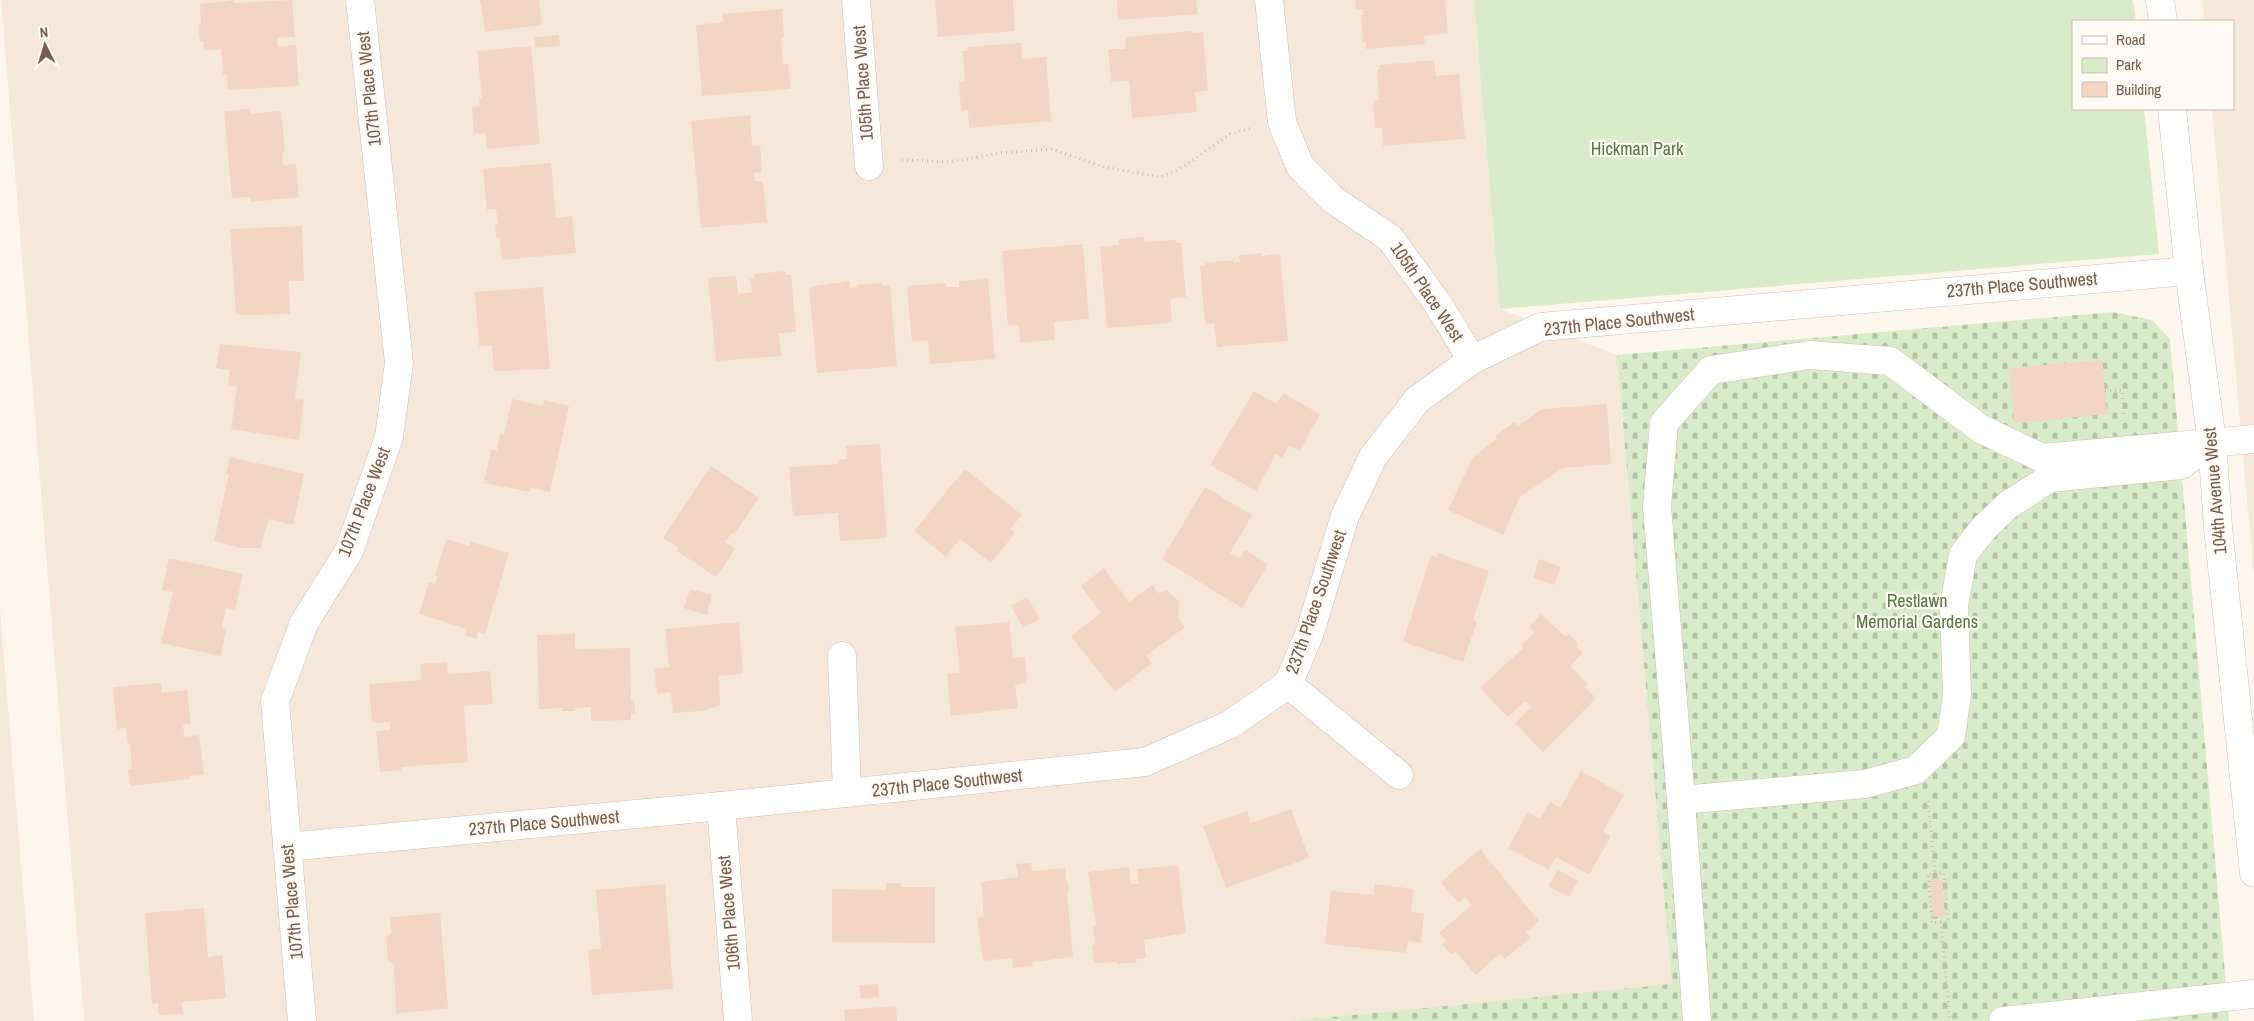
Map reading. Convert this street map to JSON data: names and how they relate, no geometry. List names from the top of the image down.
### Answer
{
  "streets": {
    "street": [
      "105th Place West",
      "107th Place West",
      "237th Place Southwest",
      "104th Avenue West",
      "106th Place West"
    ]
  },
  "crossings": [
    ["105th Place West", "237th Place Southwest"],
    ["107th Place West", "237th Place Southwest"],
    ["237th Place Southwest", "104th Avenue West"],
    ["237th Place Southwest", "106th Place West"]
  ],
  "parks": ["Hickman Park", "Restlawn Memorial Gardens"],
  "legend": ["Road", "Park", "Building"],
  "north": "top"
}
